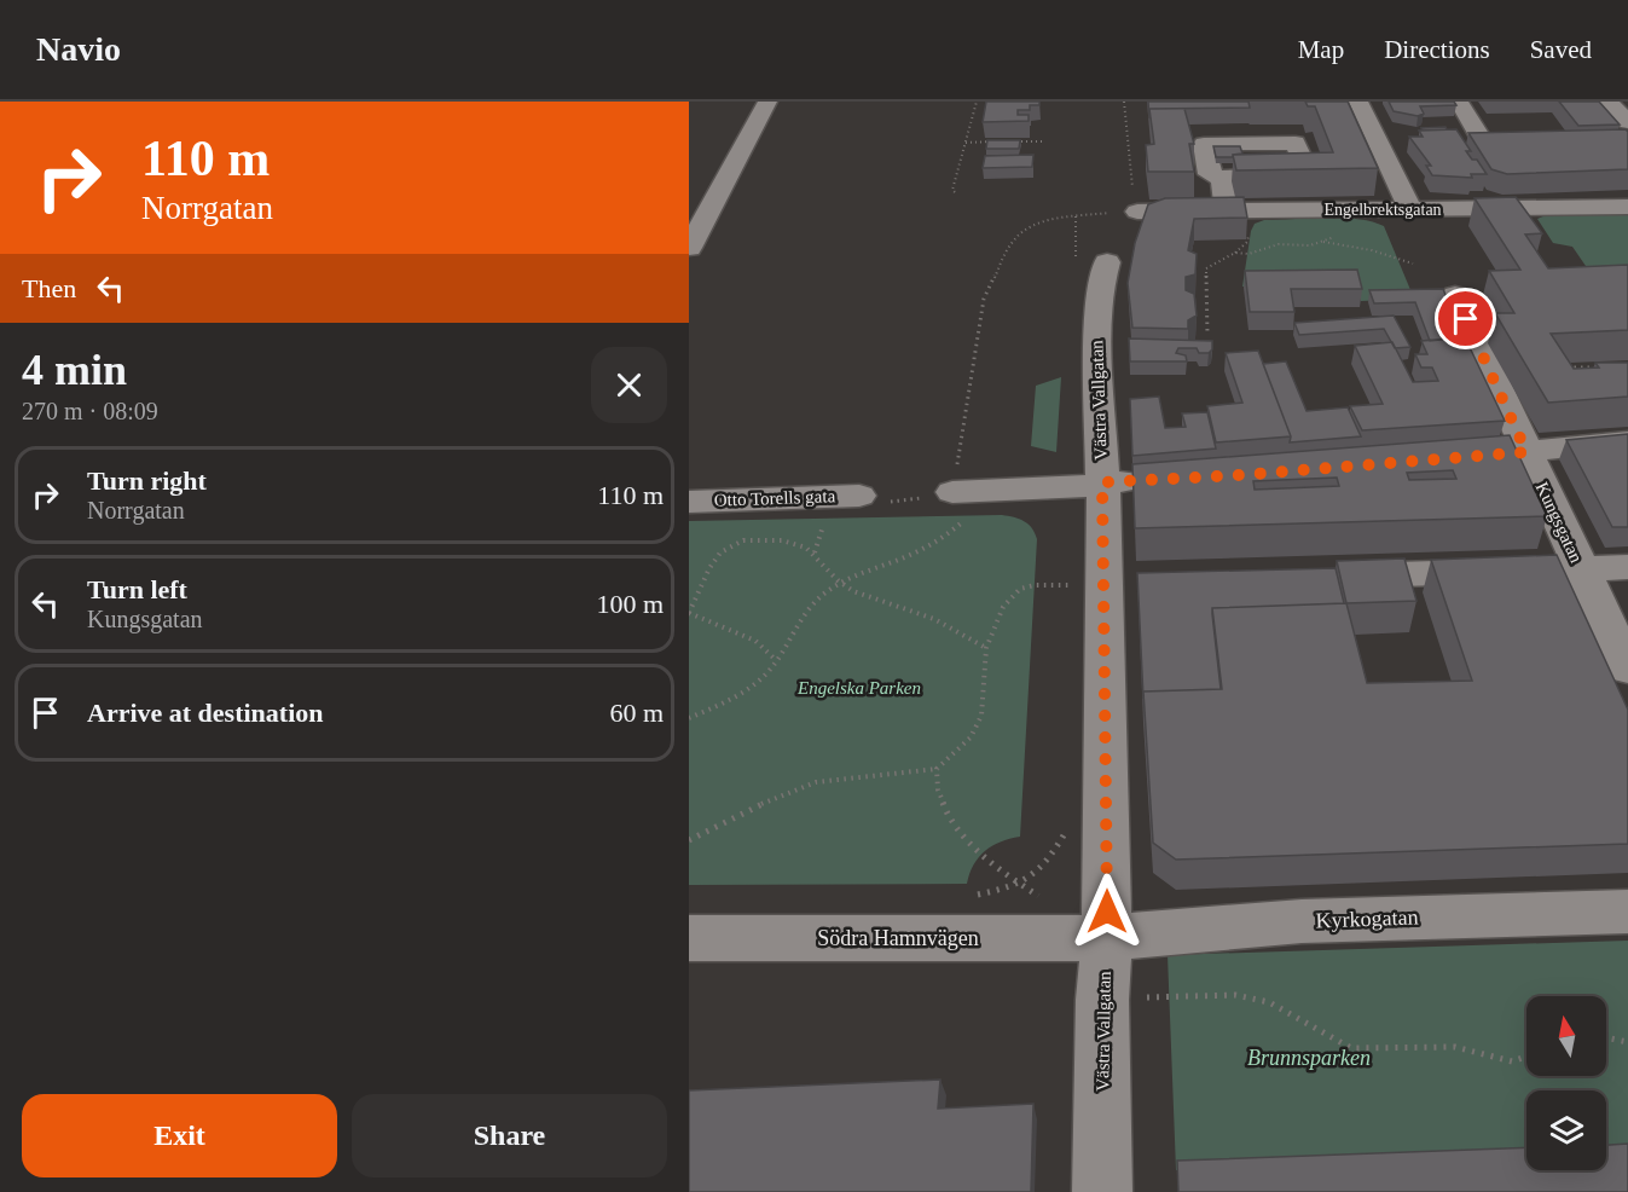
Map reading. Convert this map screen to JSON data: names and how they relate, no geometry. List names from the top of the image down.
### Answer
{
  "streets": {
    "street": [
      "Engelbrektsgatan",
      "Västra Vallgatan",
      "Otto Torells gata",
      "Kungsgatan",
      "Kyrkogatan",
      "Södra Hamnvägen"
    ]
  },
  "crossings": [
    ["Västra Vallgatan", "Kyrkogatan"],
    ["Västra Vallgatan", "Södra Hamnvägen"],
    ["Kyrkogatan", "Södra Hamnvägen"]
  ],
  "parks": ["Engelska Parken", "Brunnsparken"],
  "north": "top",
  "page": {
    "header": "Navio",
    "nav": ["Map", "Directions", "Saved"],
    "turn": ["110 m", "Norrgatan"],
    "then": "Then",
    "heading": ["4 min", "270 m · 08:09"],
    "list": [
      {
        "name": "Turn right",
        "note": "Norrgatan",
        "value": "110 m"
      },
      {
        "name": "Turn left",
        "note": "Kungsgatan",
        "value": "100 m"
      },
      {
        "name": "Arrive at destination",
        "value": "60 m"
      }
    ],
    "buttons": ["Exit", "Share"]
  }
}
